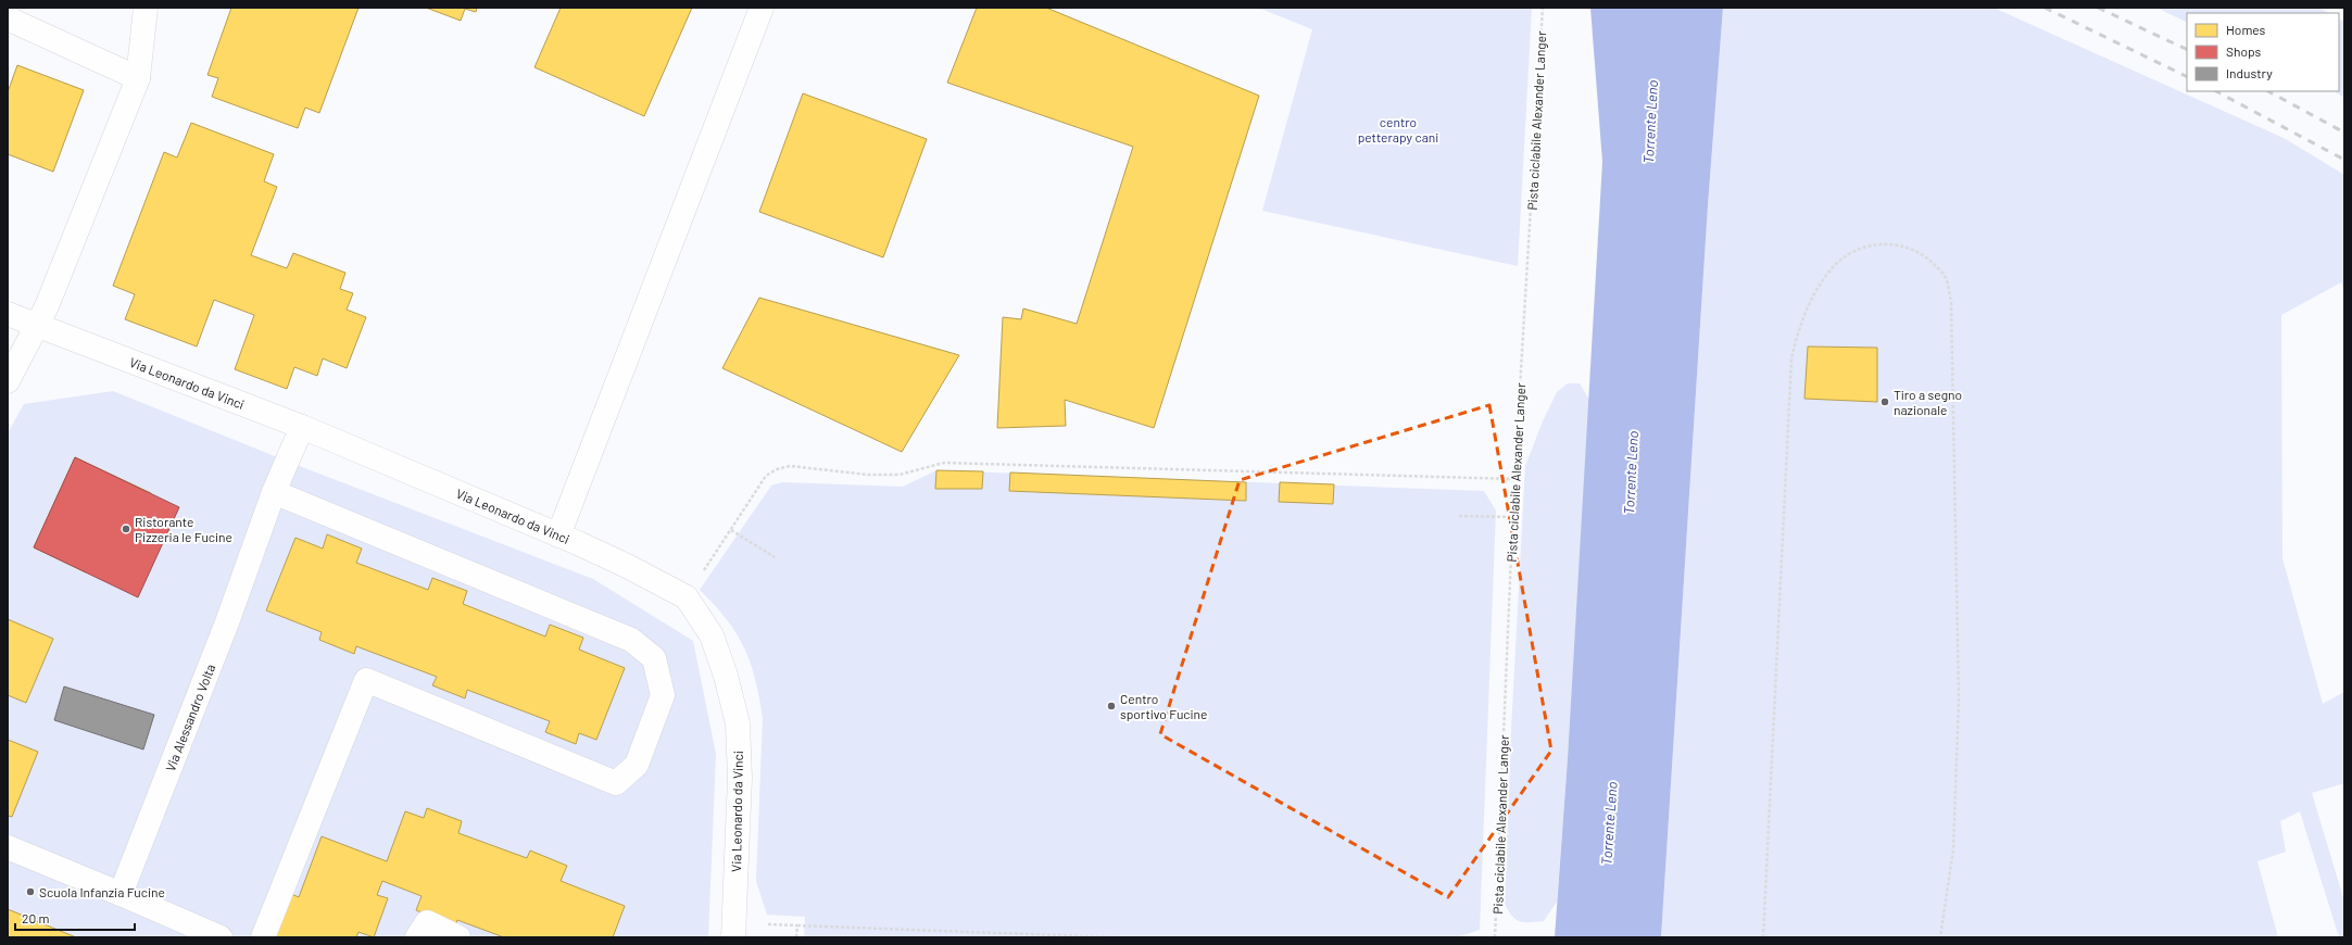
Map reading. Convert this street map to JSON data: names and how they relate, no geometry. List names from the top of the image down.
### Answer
{
  "streets": {
    "street": ["Via Leonardo da Vinci", "Via Alessandro Volta"],
    "path": ["Pista ciclabile Alexander Langer"]
  },
  "crossings": [
    ["Via Leonardo da Vinci", "Via Alessandro Volta"]
  ],
  "water": ["Torrente Leno"],
  "parks": ["centro petterapy cani"],
  "places": [
    "Tiro a segno nazionale",
    "Ristorante Pizzeria le Fucine",
    "Centro sportivo Fucine",
    "Scuola Infanzia Fucine"
  ],
  "legend": ["Homes", "Shops", "Industry"],
  "scale_bar": "20 m"
}
